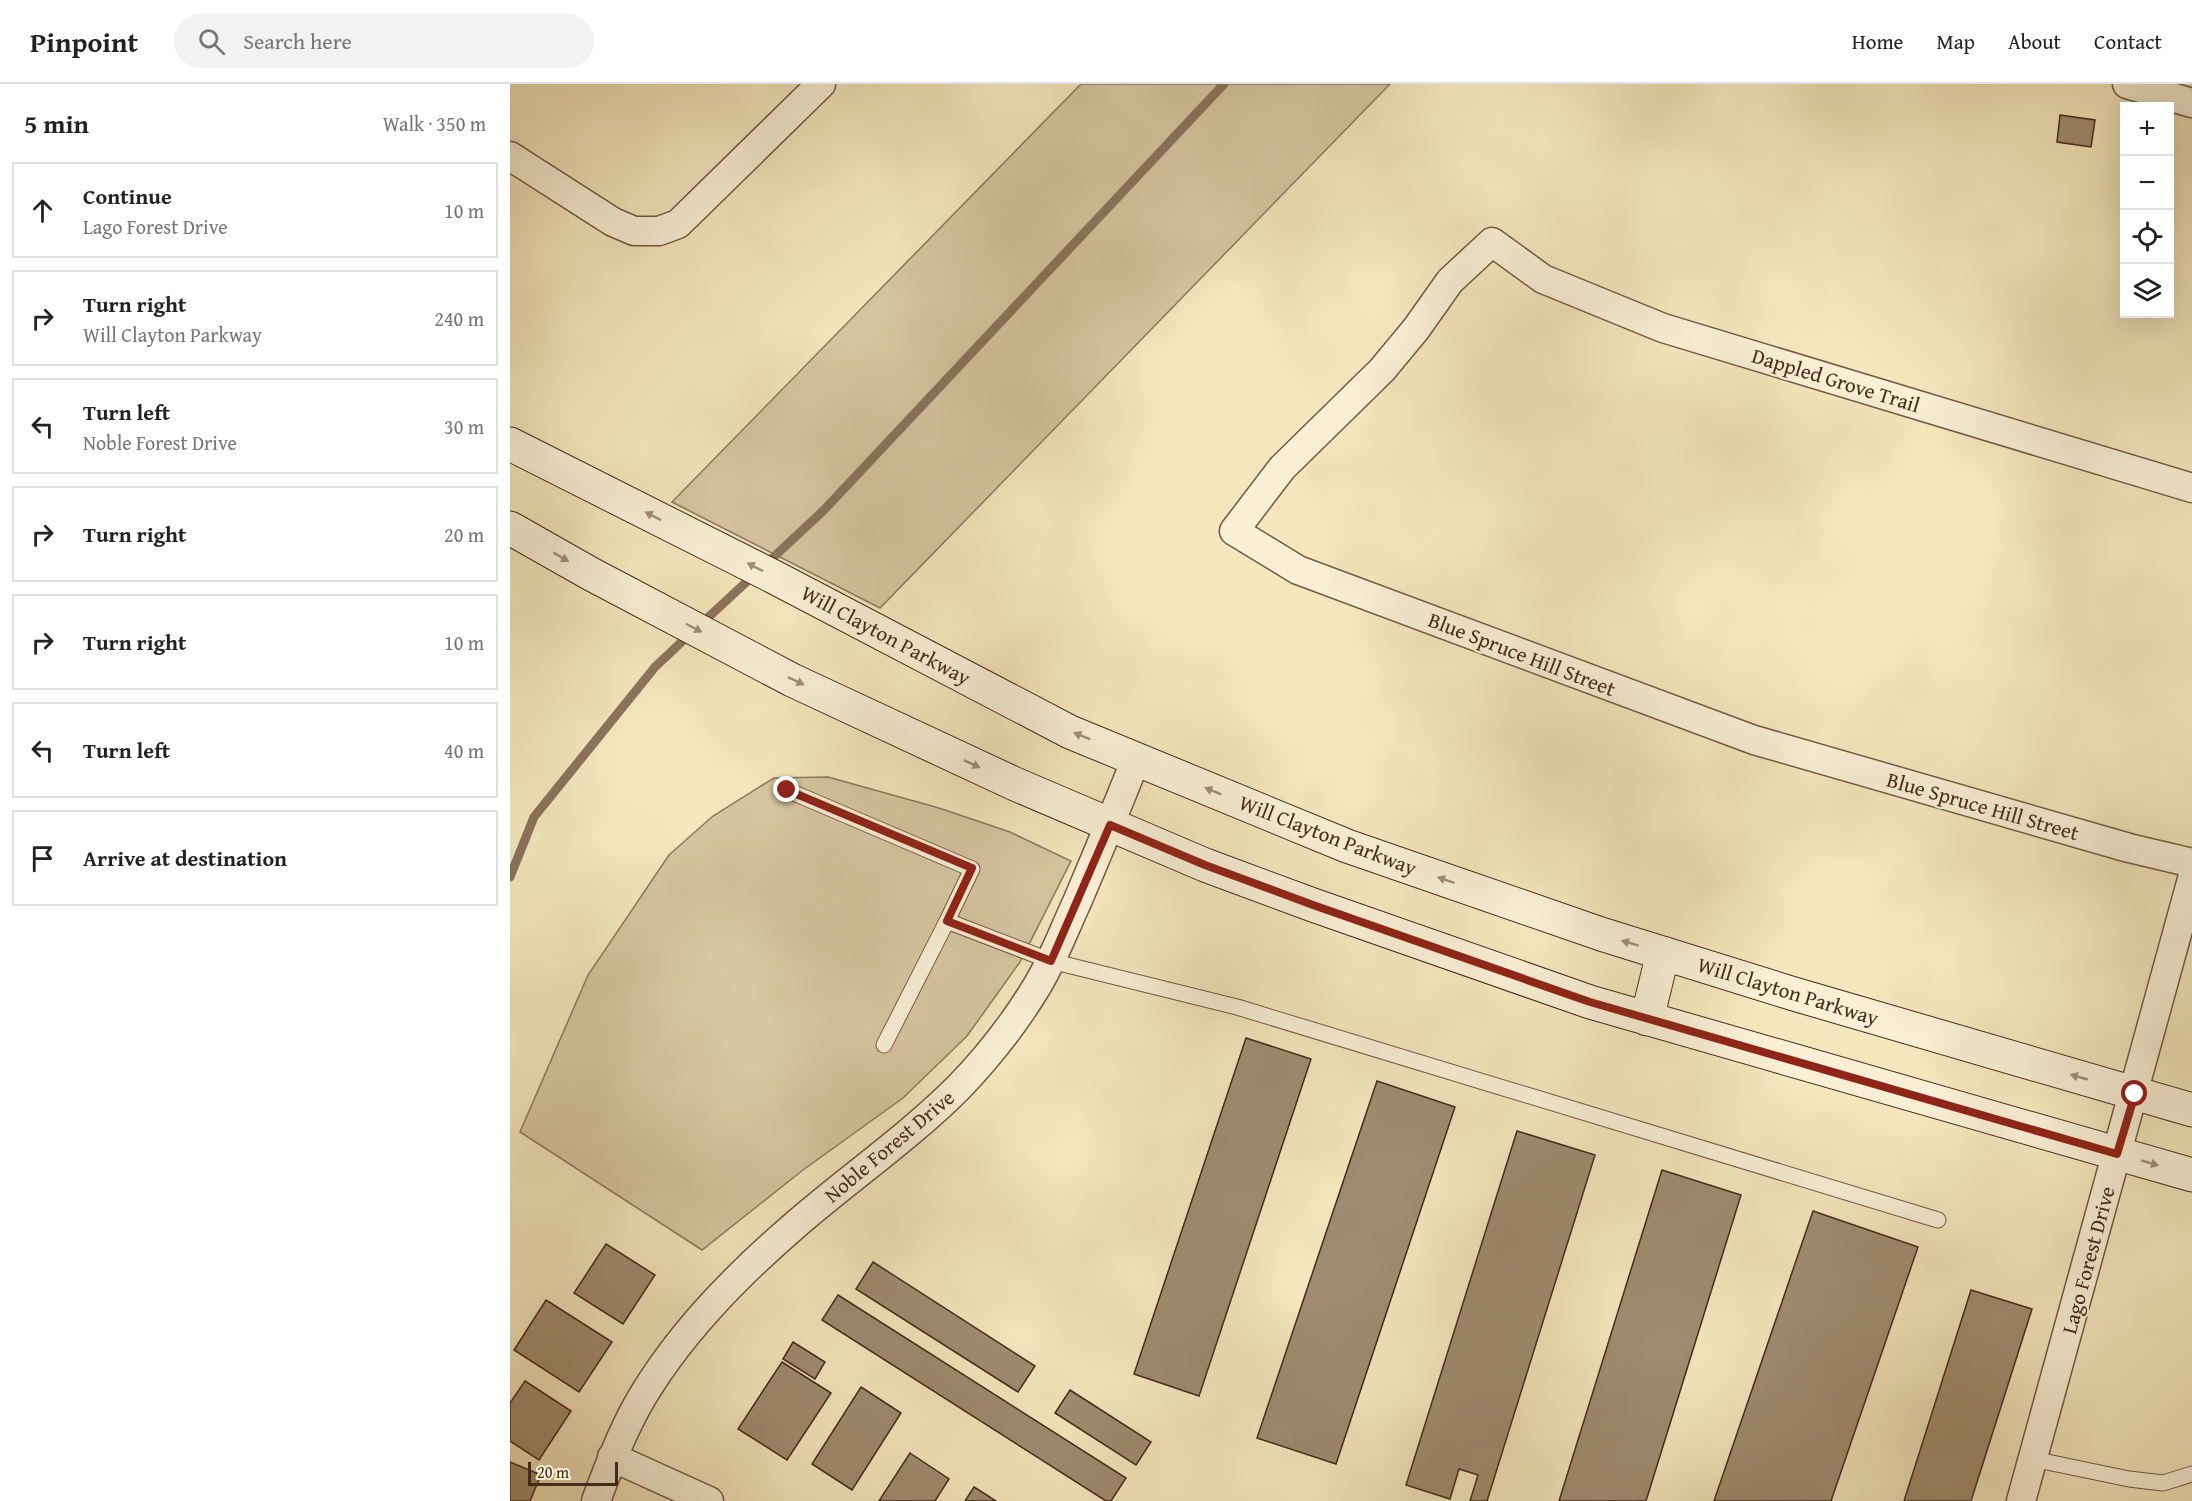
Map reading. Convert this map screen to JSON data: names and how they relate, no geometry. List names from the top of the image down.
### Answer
{
  "streets": {
    "main road": ["Will Clayton Parkway"],
    "street": [
      "Dappled Grove Trail",
      "Blue Spruce Hill Street",
      "Noble Forest Drive",
      "Lago Forest Drive"
    ]
  },
  "crossings": [
    ["Dappled Grove Trail", "Blue Spruce Hill Street"],
    ["Will Clayton Parkway", "Noble Forest Drive"],
    ["Will Clayton Parkway", "Lago Forest Drive"]
  ],
  "scale_bar": "20 m",
  "page": {
    "header": "Pinpoint",
    "search": "Search here",
    "nav": [
      "Home",
      "Map",
      "About",
      "Contact"
    ],
    "heading": ["5 min", "Walk · 350 m"],
    "map_buttons": ["+", "−"],
    "list": [
      ["Continue", "Lago Forest Drive", "10 m"],
      ["Turn right", "Will Clayton Parkway", "240 m"],
      ["Turn left", "Noble Forest Drive", "30 m"],
      ["Turn right", "20 m"],
      ["Turn right", "10 m"],
      ["Turn left", "40 m"],
      "Arrive at destination"
    ],
    "scale": "20 m"
  }
}
